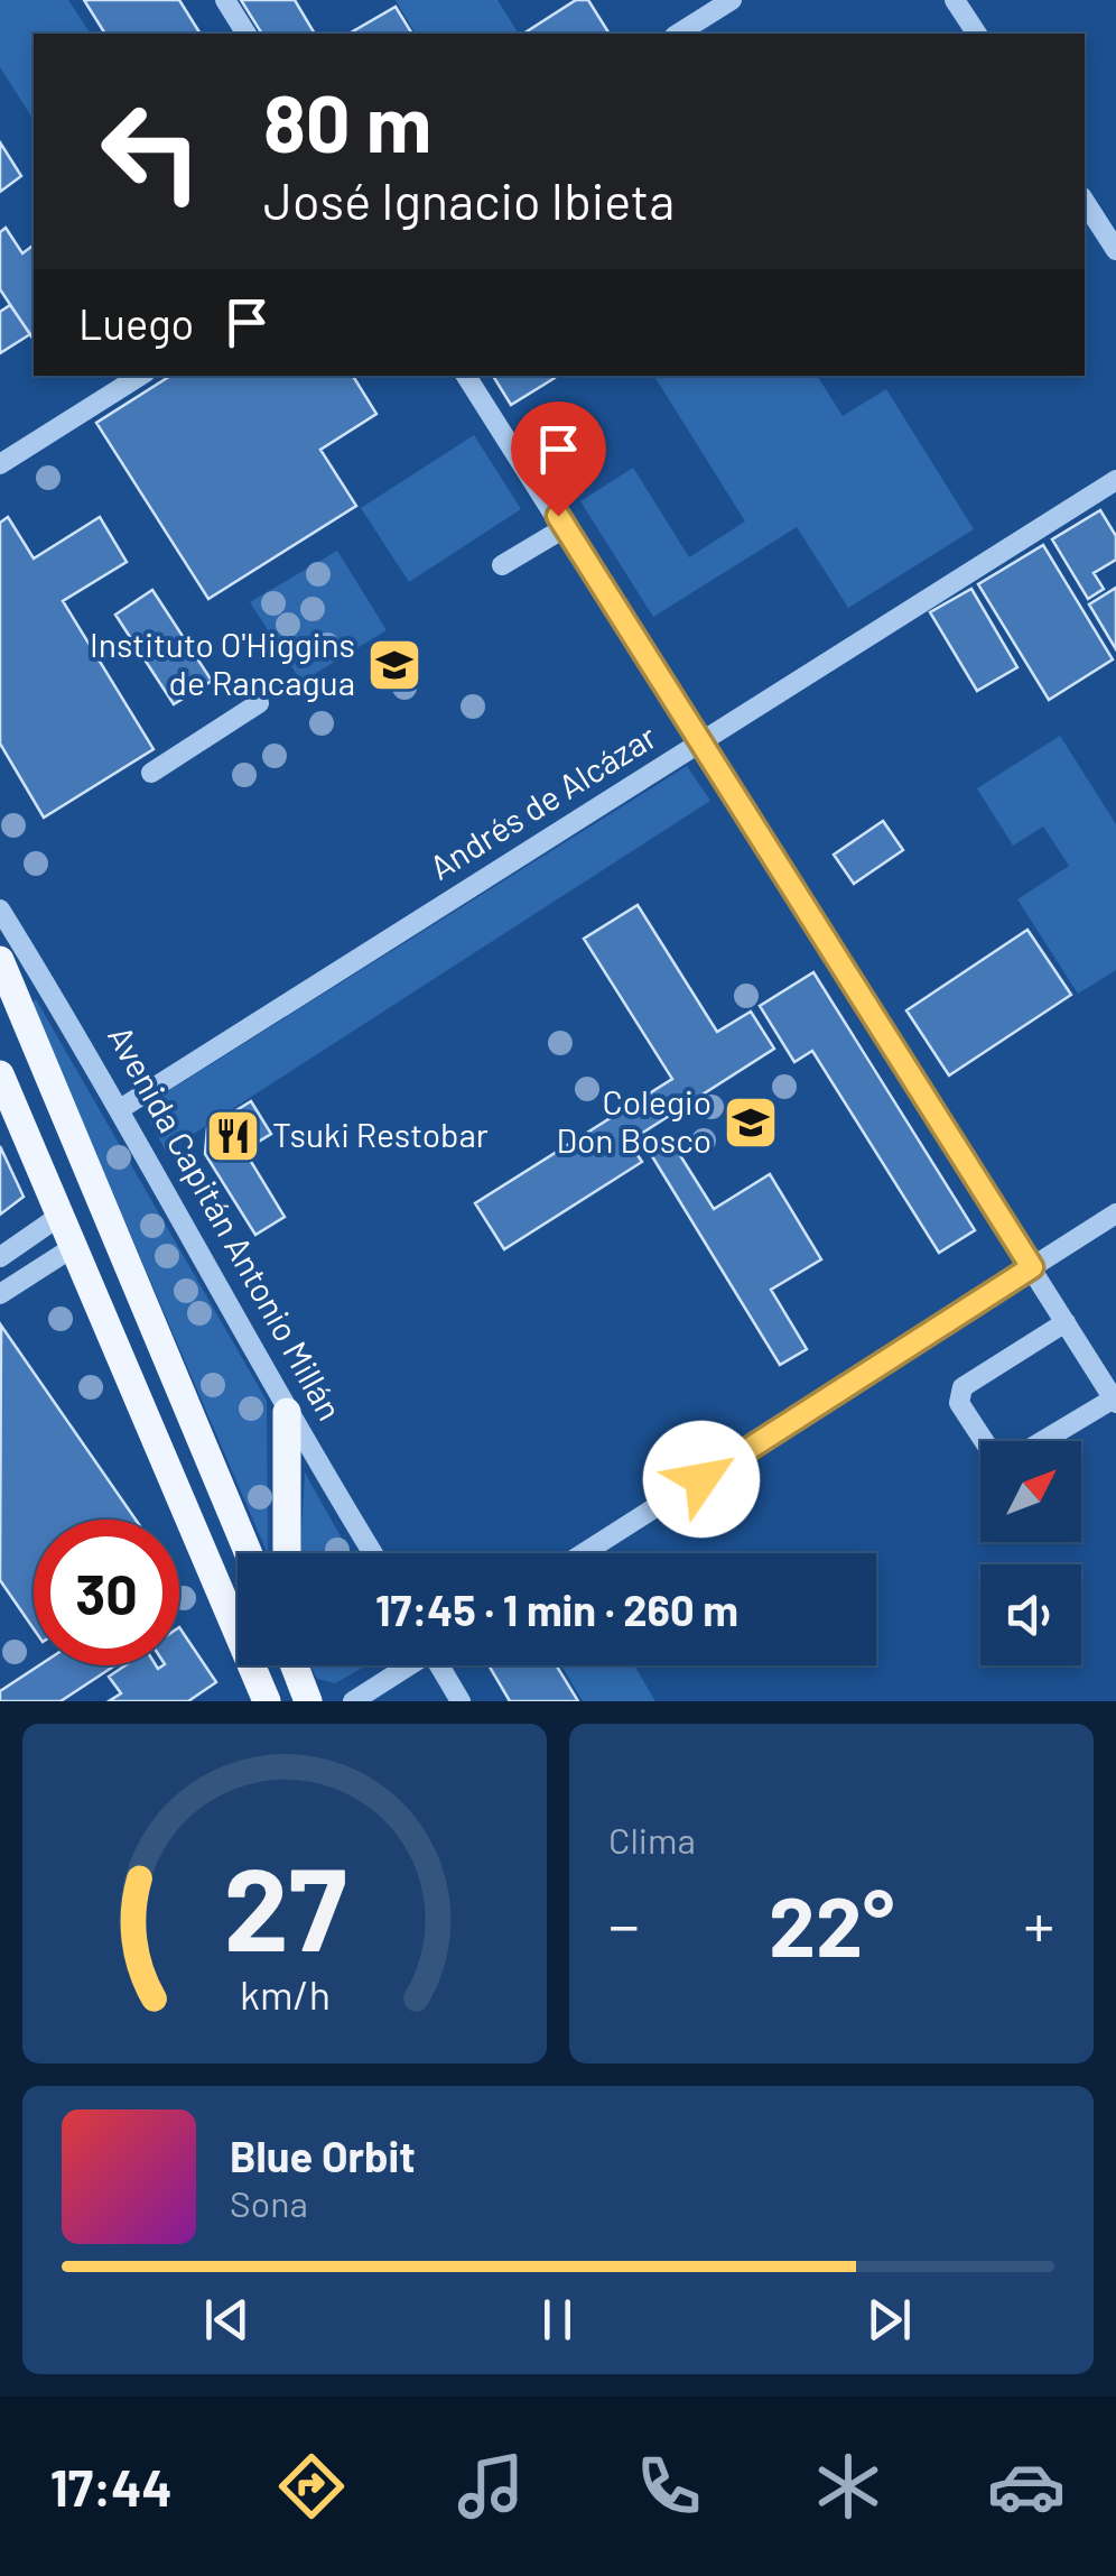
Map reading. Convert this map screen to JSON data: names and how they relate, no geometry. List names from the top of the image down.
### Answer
{
  "streets": {
    "street": ["Andrés de Alcázar", "Avenida Capitán Antonio Millán"]
  },
  "crossings": [
    ["Andrés de Alcázar", "Avenida Capitán Antonio Millán"]
  ],
  "places": {
    "school or university": ["Instituto O'Higgins de Rancagua", "Colegio Don Bosco"],
    "restaurant": ["Tsuki Restobar"]
  },
  "north": "top right",
  "page": {
    "turn": ["80 m", "José Ignacio Ibieta"],
    "then": "Luego",
    "limit": "30",
    "trip": "17:45 · 1 min · 260 m",
    "tile": "Clima",
    "heat": ["−", "22°", "+"],
    "song": ["Blue Orbit", "Sona"],
    "tabs": "17:44",
    "gauge": ["27", "km/h"]
  }
}
